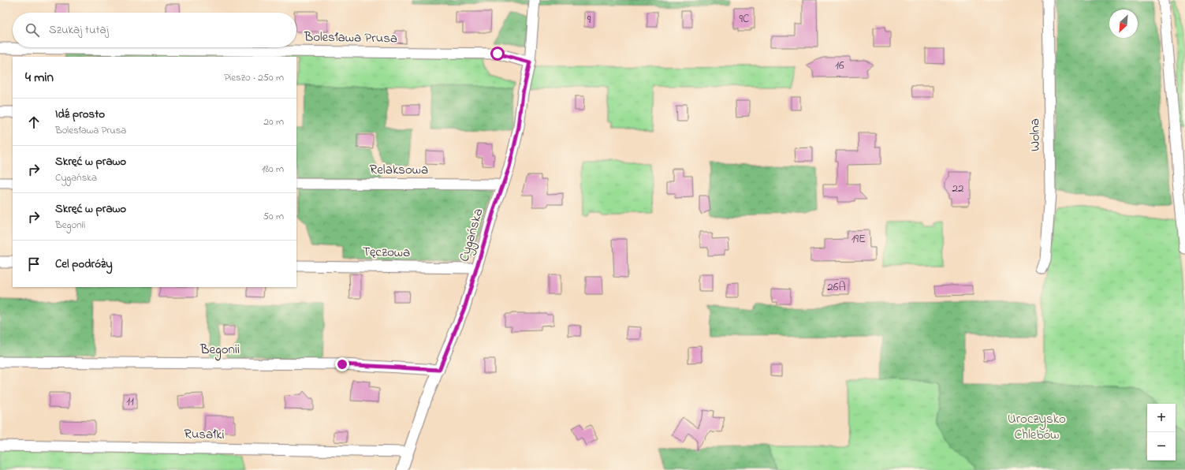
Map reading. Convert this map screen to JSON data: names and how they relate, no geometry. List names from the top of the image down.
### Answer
{
  "streets": {
    "street": [
      "Bolesława Prusa",
      "Wolna",
      "Relaksowa",
      "Cygańska",
      "Tęczowa",
      "Begonii",
      "Rusałki"
    ]
  },
  "crossings": [
    ["Bolesława Prusa", "Cygańska"],
    ["Relaksowa", "Cygańska"],
    ["Cygańska", "Tęczowa"],
    ["Cygańska", "Begonii"],
    ["Cygańska", "Rusałki"]
  ],
  "parks": ["Uroczysko Chlebów"],
  "house_numbers": [
    "9C",
    "9",
    "16",
    "22",
    "19E",
    "26A",
    "11"
  ],
  "north": "bottom left",
  "page": {
    "search": "Szukaj tutaj",
    "heading": ["4 min", "Pieszo · 250 m"],
    "list": [
      ["Idź prosto", "Bolesława Prusa", "20 m"],
      ["Skręć w prawo", "Cygańska", "180 m"],
      ["Skręć w prawo", "Begonii", "50 m"],
      "Cel podróży"
    ],
    "map_buttons": ["+", "−"]
  }
}
